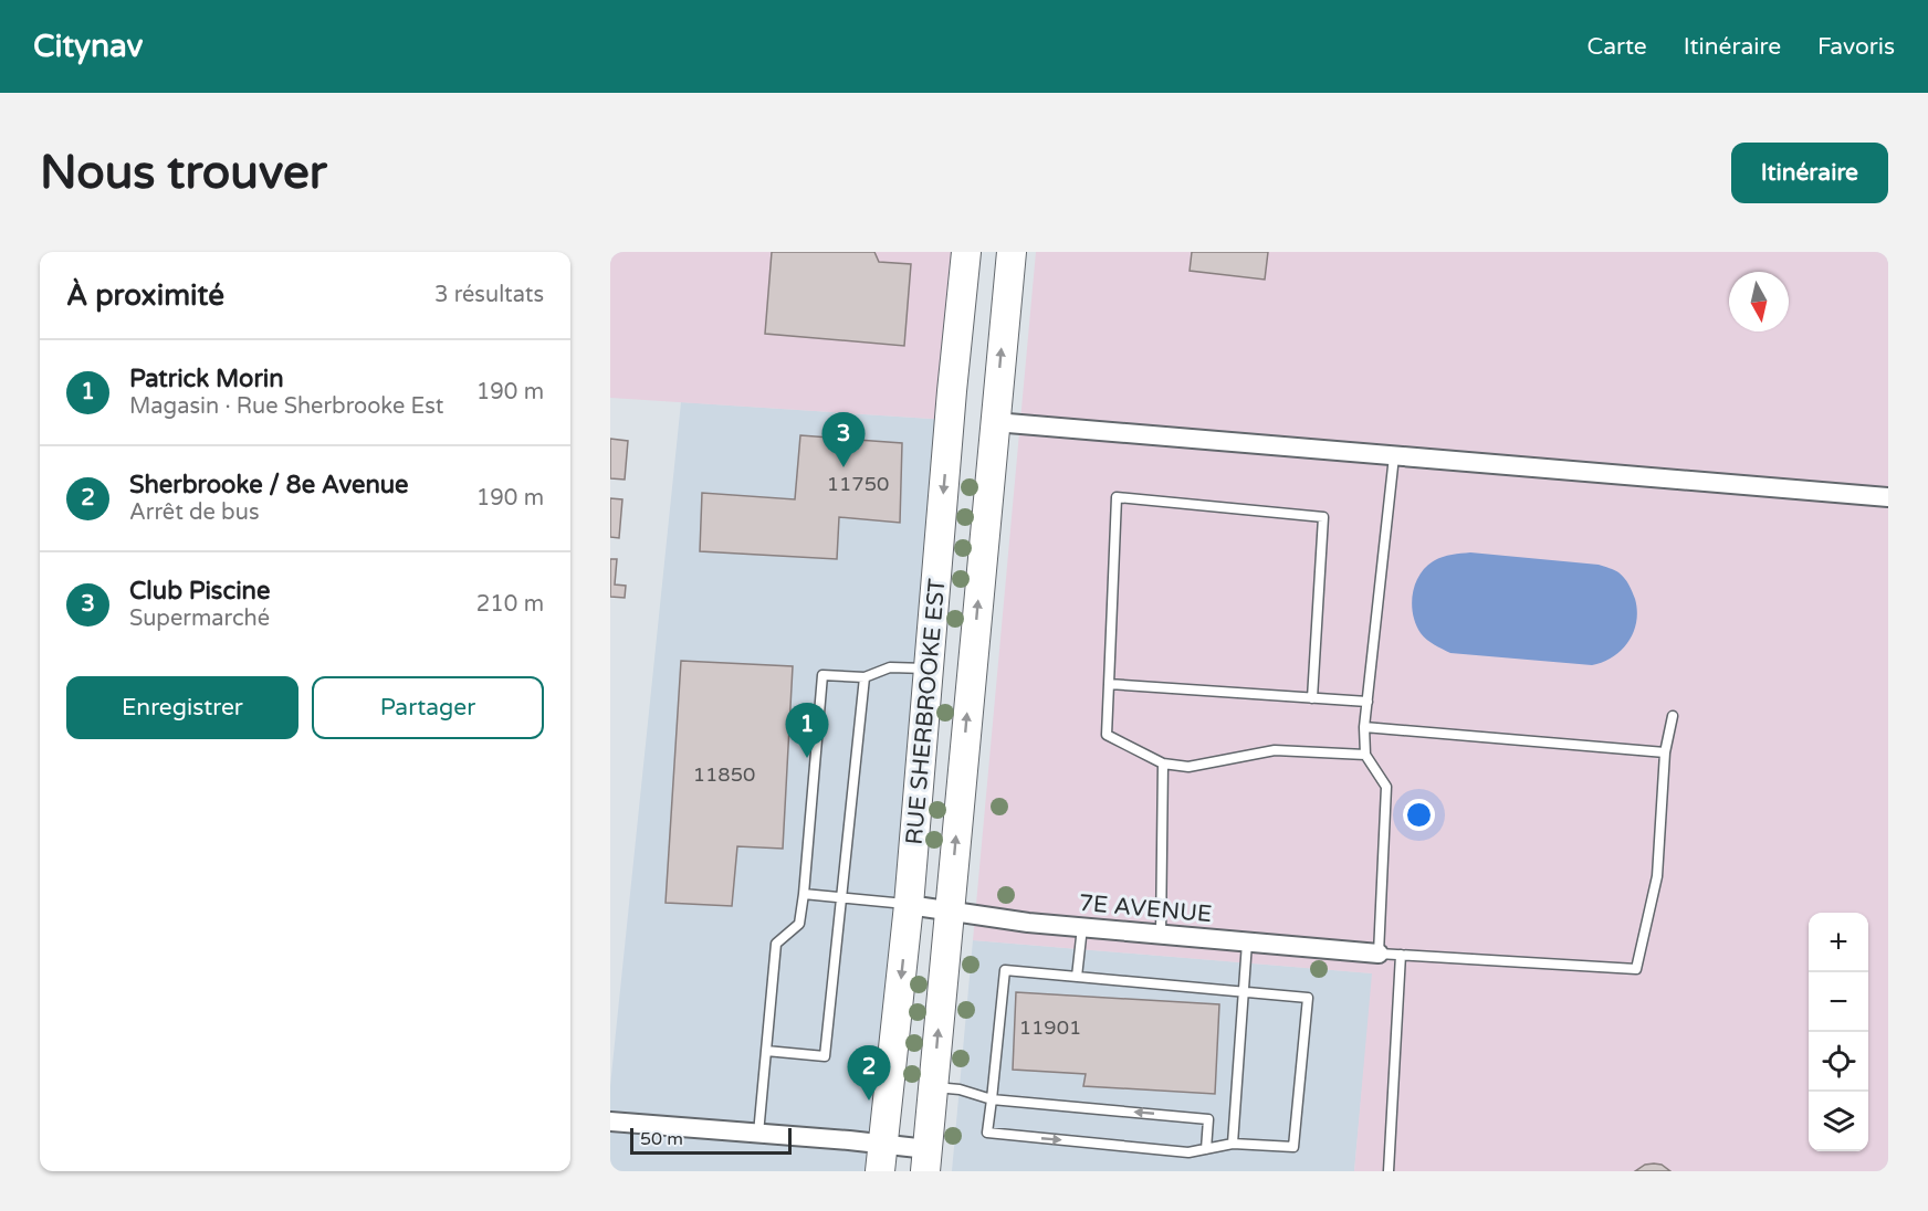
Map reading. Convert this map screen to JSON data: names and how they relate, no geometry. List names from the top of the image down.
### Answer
{
  "streets": {
    "main road": ["RUE SHERBROOKE EST"],
    "street": ["7E AVENUE"]
  },
  "crossings": [
    ["RUE SHERBROOKE EST", "7E AVENUE"]
  ],
  "house_numbers": ["11750", "11850", "11901"],
  "scale_bar": "50 m",
  "north": "bottom",
  "page": {
    "header": "Citynav",
    "nav": ["Carte", "Itinéraire", "Favoris"],
    "buttons": [
      "Itinéraire",
      ["Enregistrer", "Partager"]
    ],
    "title": "Nous trouver",
    "heading": ["À proximité", "3 résultats"],
    "list": [
      {
        "mark": "1",
        "name": "Patrick Morin",
        "note": "Magasin · Rue Sherbrooke Est",
        "value": "190 m"
      },
      {
        "mark": "2",
        "name": "Sherbrooke / 8e Avenue",
        "note": "Arrêt de bus",
        "value": "190 m"
      },
      {
        "mark": "3",
        "name": "Club Piscine",
        "note": "Supermarché",
        "value": "210 m"
      }
    ],
    "pins": ["3", "1", "2"],
    "map_buttons": ["+", "−"],
    "scale": "50 m"
  }
}
